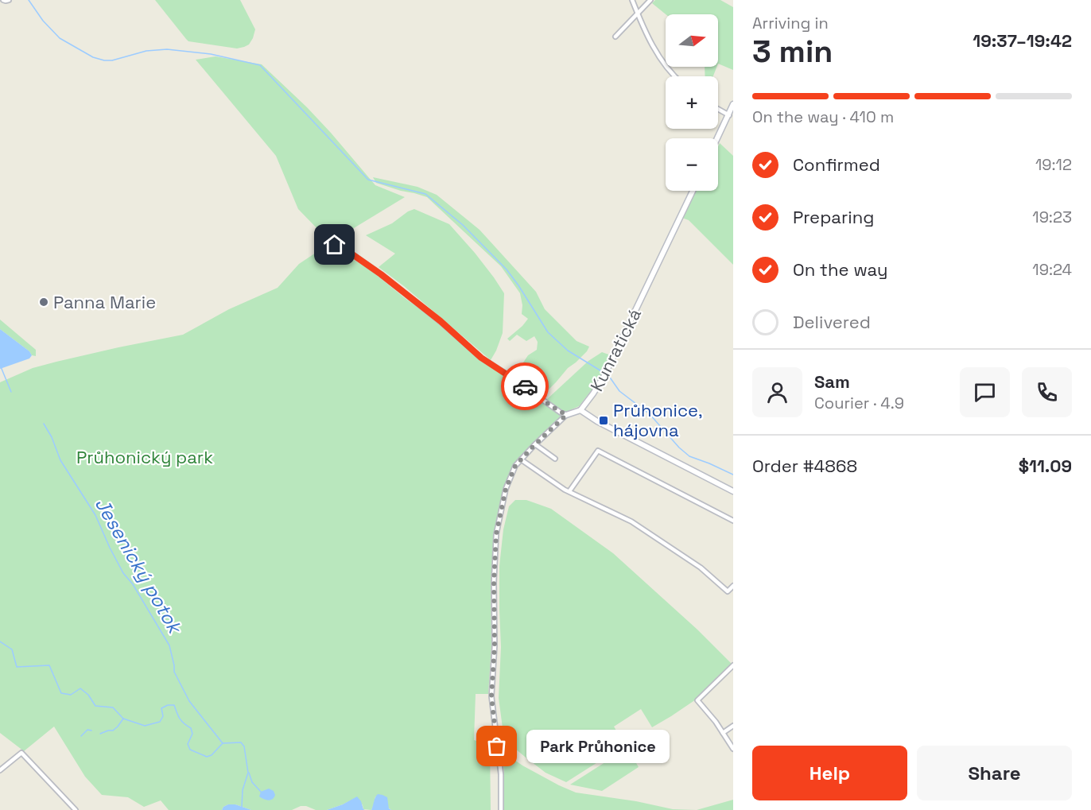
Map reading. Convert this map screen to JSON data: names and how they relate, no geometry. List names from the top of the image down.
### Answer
{
  "streets": {
    "street": ["Kunratická"]
  },
  "water": ["Jesenický potok"],
  "parks": ["Průhonický park"],
  "places": {
    "other": ["Panna Marie", "Park Průhonice"],
    "transit": ["Průhonice, hájovna"]
  },
  "north": "right",
  "page": {
    "heading": ["3 min", "Arriving in", "19:37–19:42"],
    "panel": [
      "Sam",
      "Courier · 4.9",
      "Order #4868",
      "$11.09"
    ],
    "map_buttons": ["+", "−"],
    "bar": "On the way · 410 m",
    "list": [
      ["Confirmed", "19:12"],
      ["Preparing", "19:23"],
      ["On the way", "19:24"],
      "Delivered"
    ],
    "bubble": "Park Průhonice",
    "buttons": ["Help", "Share"]
  }
}
